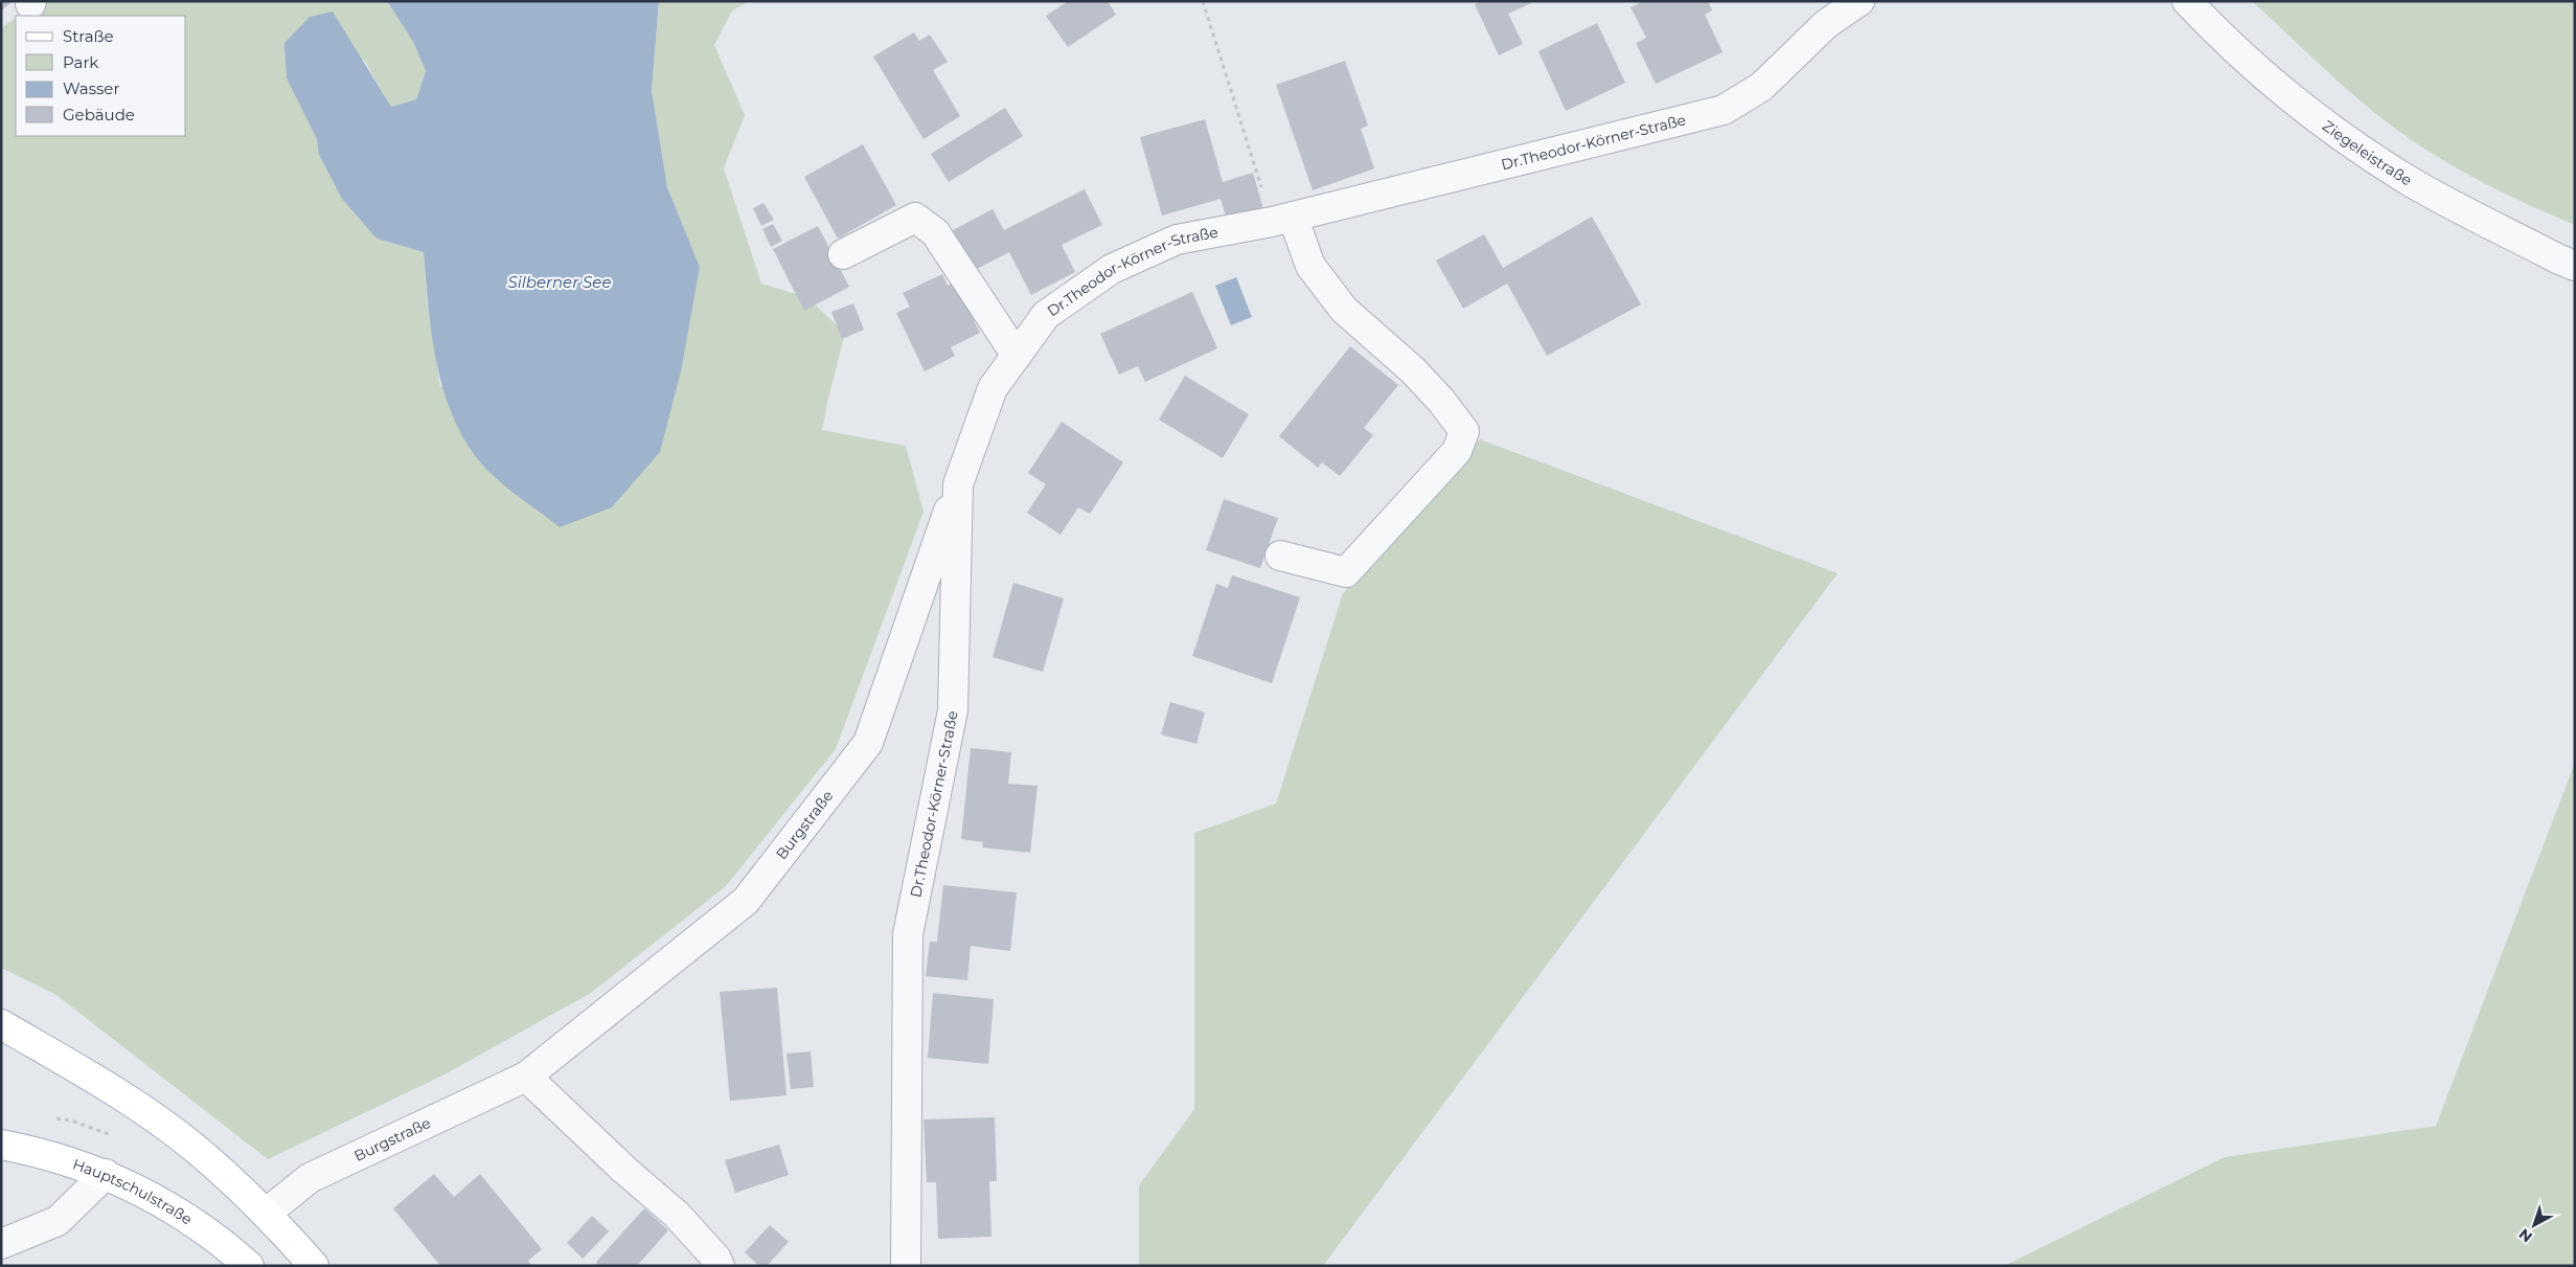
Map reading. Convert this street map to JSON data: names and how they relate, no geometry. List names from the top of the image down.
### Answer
{
  "streets": {
    "main road": ["Hauptschulstraße"],
    "street": ["Dr.Theodor-Körner-Straße", "Ziegeleistraße", "Burgstraße"]
  },
  "crossings": [
    ["Dr.Theodor-Körner-Straße", "Burgstraße"]
  ],
  "water": ["Silberner See"],
  "legend": [
    "Straße",
    "Park",
    "Wasser",
    "Gebäude"
  ],
  "north": "bottom left"
}
